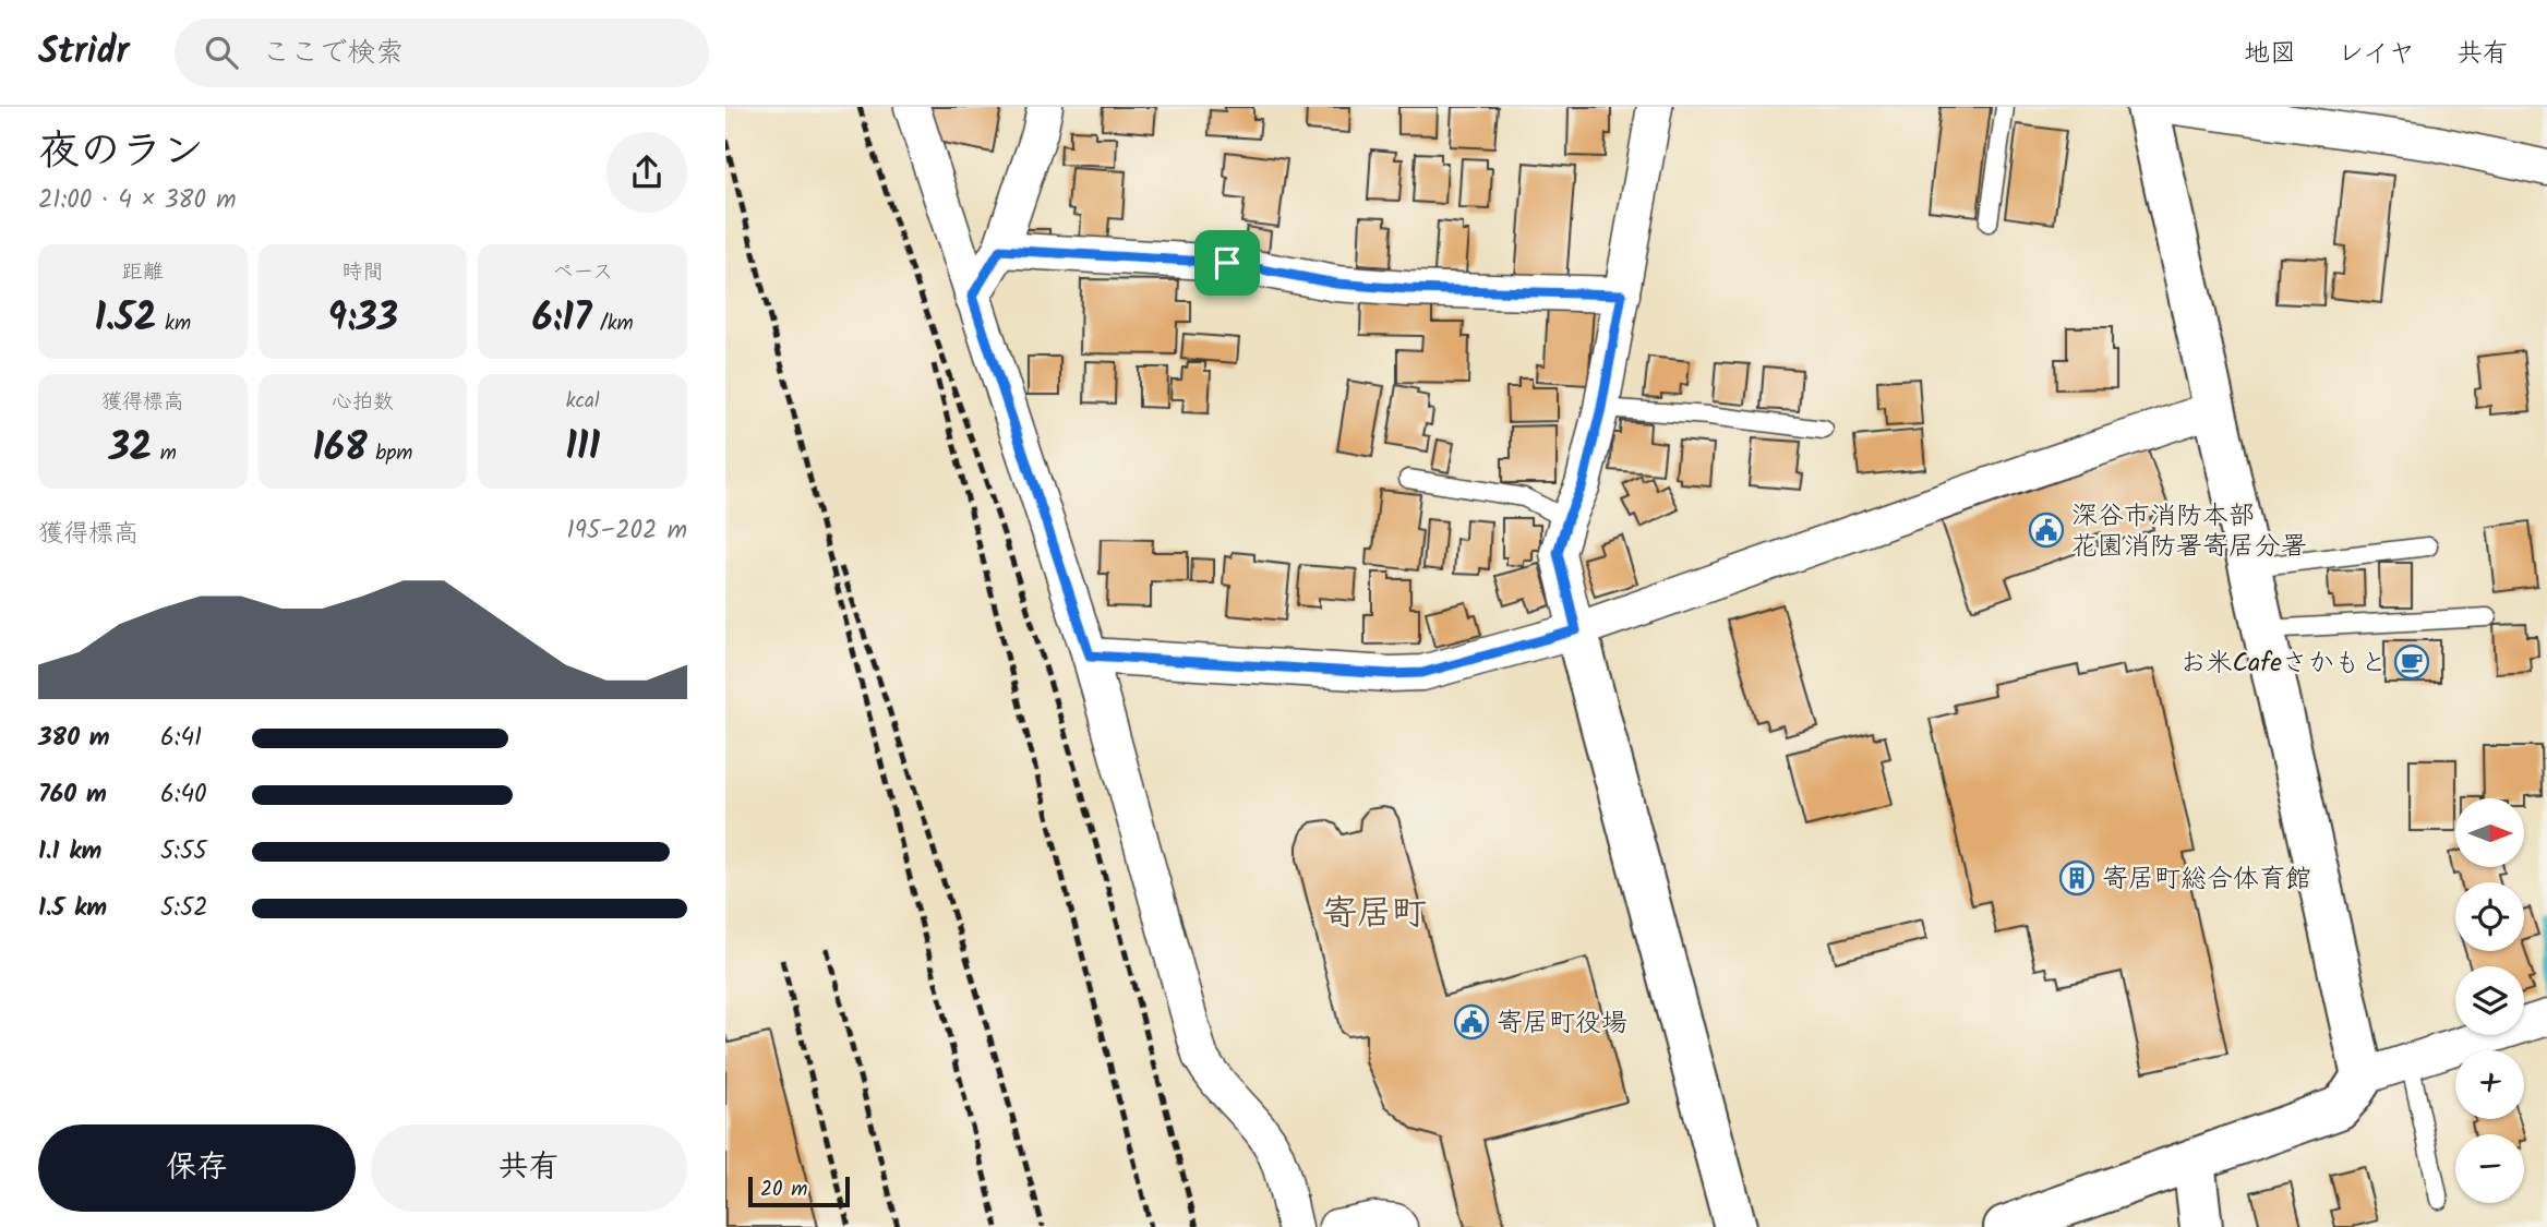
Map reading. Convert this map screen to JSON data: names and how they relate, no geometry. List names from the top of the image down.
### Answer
{
  "districts": ["寄居町"],
  "places": {
    "public building": ["深谷市消防本部 花園消防署寄居分署", "寄居町役場"],
    "cafe": ["お米Cafeさかもと"],
    "building": ["寄居町総合体育館"]
  },
  "scale_bar": "20 m",
  "north": "right",
  "page": {
    "header": "Stridr",
    "search": "ここで検索",
    "nav": ["地図", "レイヤ", "共有"],
    "heading": ["夜のラン", "21:00 · 4 × 380 m"],
    "stats": [
      ["距離", "1.52 km"],
      ["時間", "9:33"],
      ["ペース", "6:17 /km"],
      ["獲得標高", "32 m"],
      ["心拍数", "168 bpm"],
      ["kcal", "111"]
    ],
    "chart": ["獲得標高", "195–202 m"],
    "list": [
      {
        "name": "380 m",
        "note": "6:41"
      },
      {
        "name": "760 m",
        "note": "6:40"
      },
      {
        "name": "1.1 km",
        "note": "5:55"
      },
      {
        "name": "1.5 km",
        "note": "5:52"
      }
    ],
    "map_buttons": ["+", "−"],
    "buttons": ["保存", "共有"],
    "scale": "20 m"
  }
}
